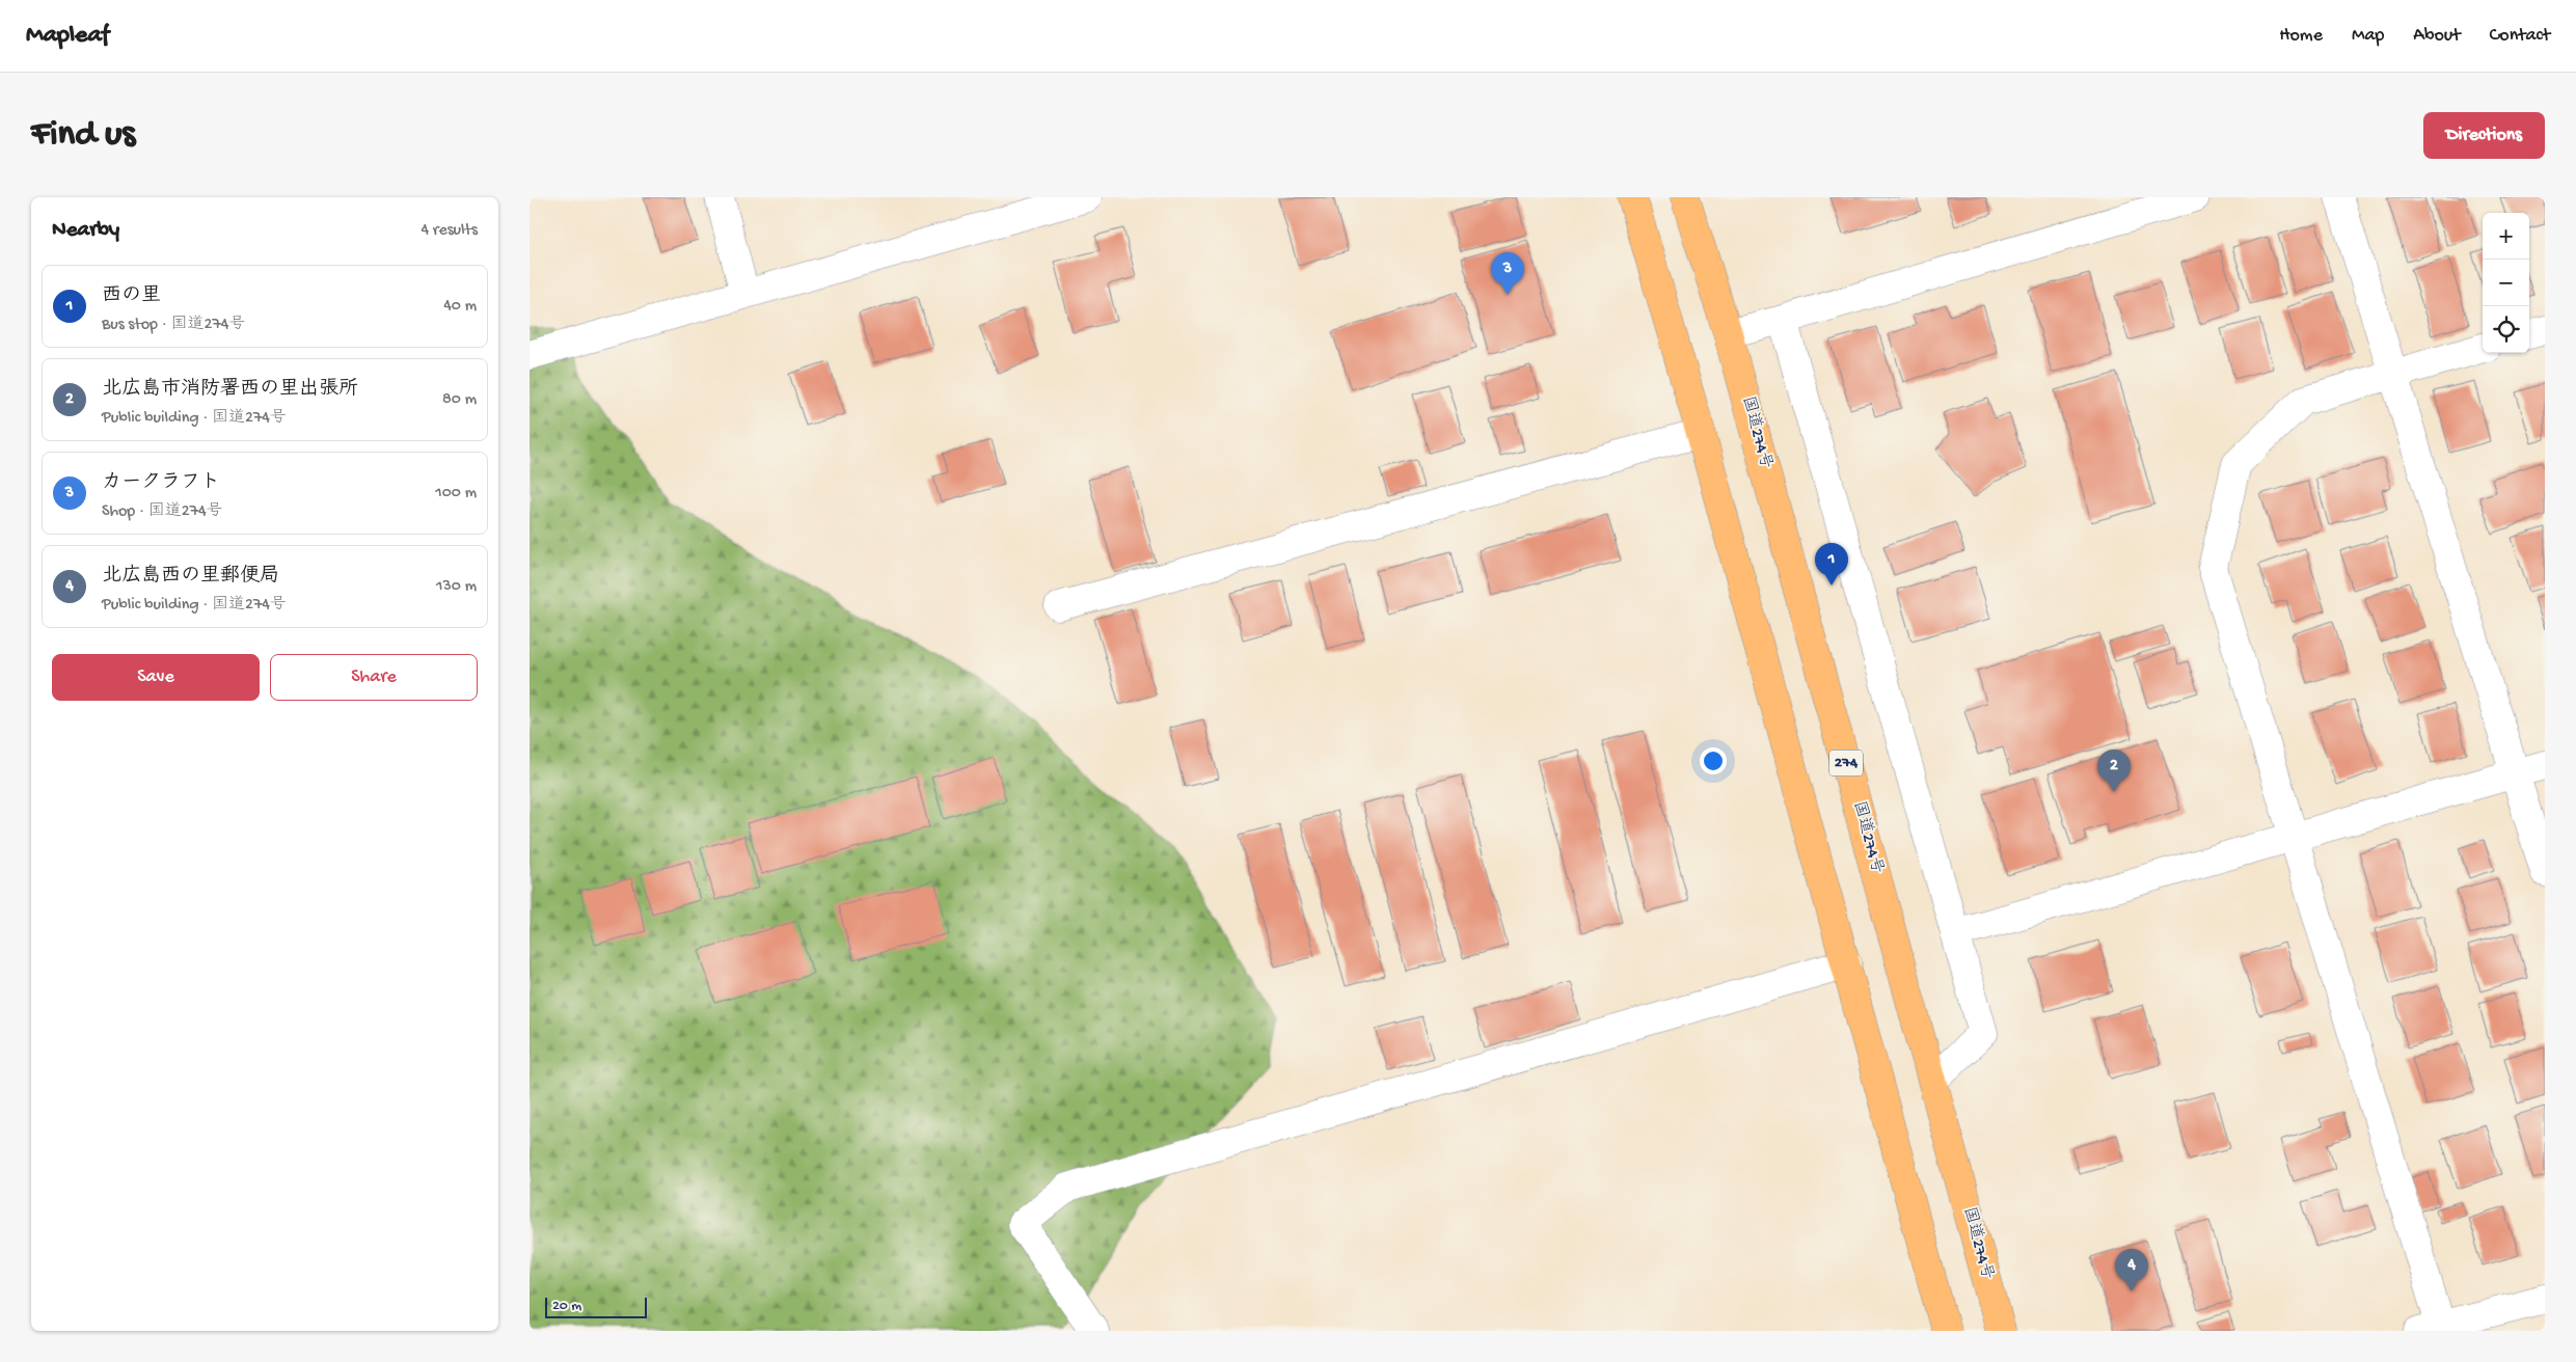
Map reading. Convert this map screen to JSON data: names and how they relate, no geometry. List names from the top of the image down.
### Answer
{
  "streets": {
    "highway": ["国道274号", "274"]
  },
  "scale_bar": "20 m",
  "page": {
    "header": "Mapleaf",
    "nav": [
      "Home",
      "Map",
      "About",
      "Contact"
    ],
    "buttons": [
      "Directions",
      ["Save", "Share"]
    ],
    "title": "Find us",
    "heading": ["Nearby", "4 results"],
    "map_buttons": ["+", "−"],
    "pins": [
      "3",
      "1",
      "2",
      "4"
    ],
    "list": [
      {
        "mark": "1",
        "name": "西の里",
        "note": "Bus stop · 国道274号",
        "value": "40 m"
      },
      {
        "mark": "2",
        "name": "北広島市消防署西の里出張所",
        "note": "Public building · 国道274号",
        "value": "80 m"
      },
      {
        "mark": "3",
        "name": "カークラフト",
        "note": "Shop · 国道274号",
        "value": "100 m"
      },
      {
        "mark": "4",
        "name": "北広島西の里郵便局",
        "note": "Public building · 国道274号",
        "value": "130 m"
      }
    ],
    "scale": "20 m"
  }
}
